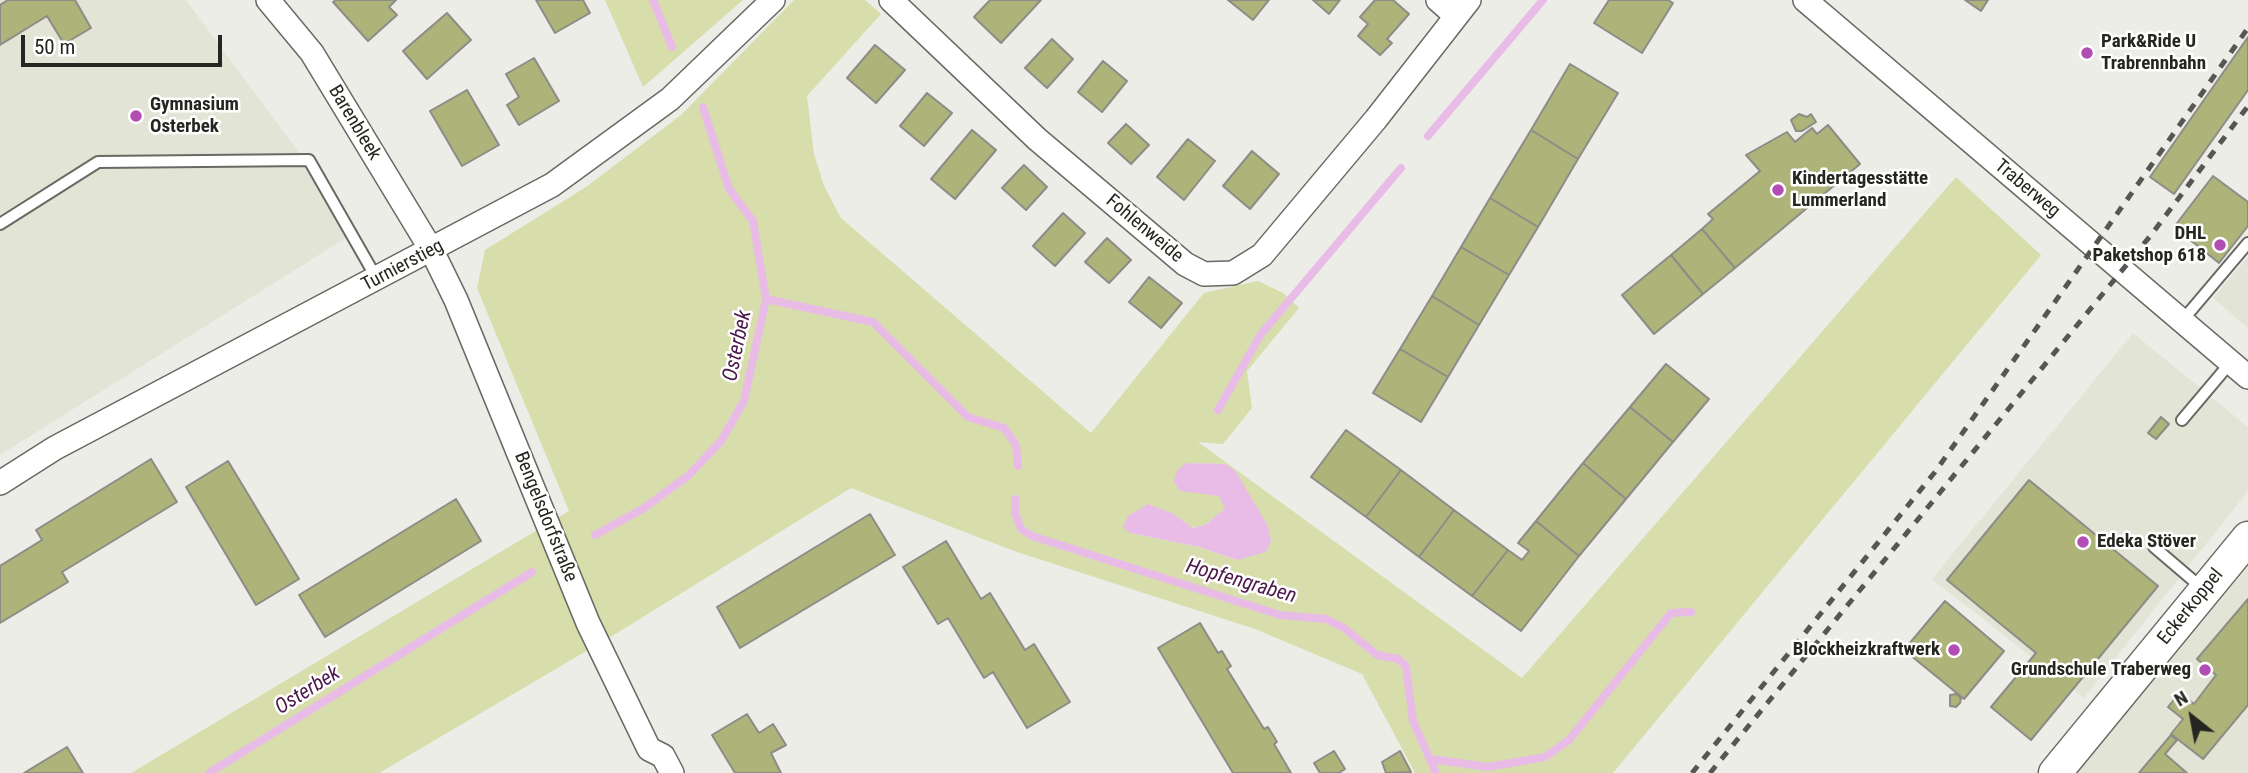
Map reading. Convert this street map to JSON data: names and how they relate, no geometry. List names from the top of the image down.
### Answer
{
  "streets": {
    "street": [
      "Barenbleek",
      "Traberweg",
      "Fohlenweide",
      "Turnierstieg",
      "Bengelsdorfstraße",
      "Eckerkoppel"
    ]
  },
  "crossings": [
    ["Barenbleek", "Turnierstieg"],
    ["Barenbleek", "Bengelsdorfstraße"],
    ["Turnierstieg", "Bengelsdorfstraße"]
  ],
  "water": ["Osterbek", "Hopfengraben"],
  "places": [
    "Park&Ride U Trabrennbahn",
    "Gymnasium Osterbek",
    "Kindertagesstätte Lummerland",
    "DHL Paketshop 618",
    "Edeka Stöver",
    "Blockheizkraftwerk",
    "Grundschule Traberweg"
  ],
  "scale_bar": "50 m",
  "north": "top left"
}
